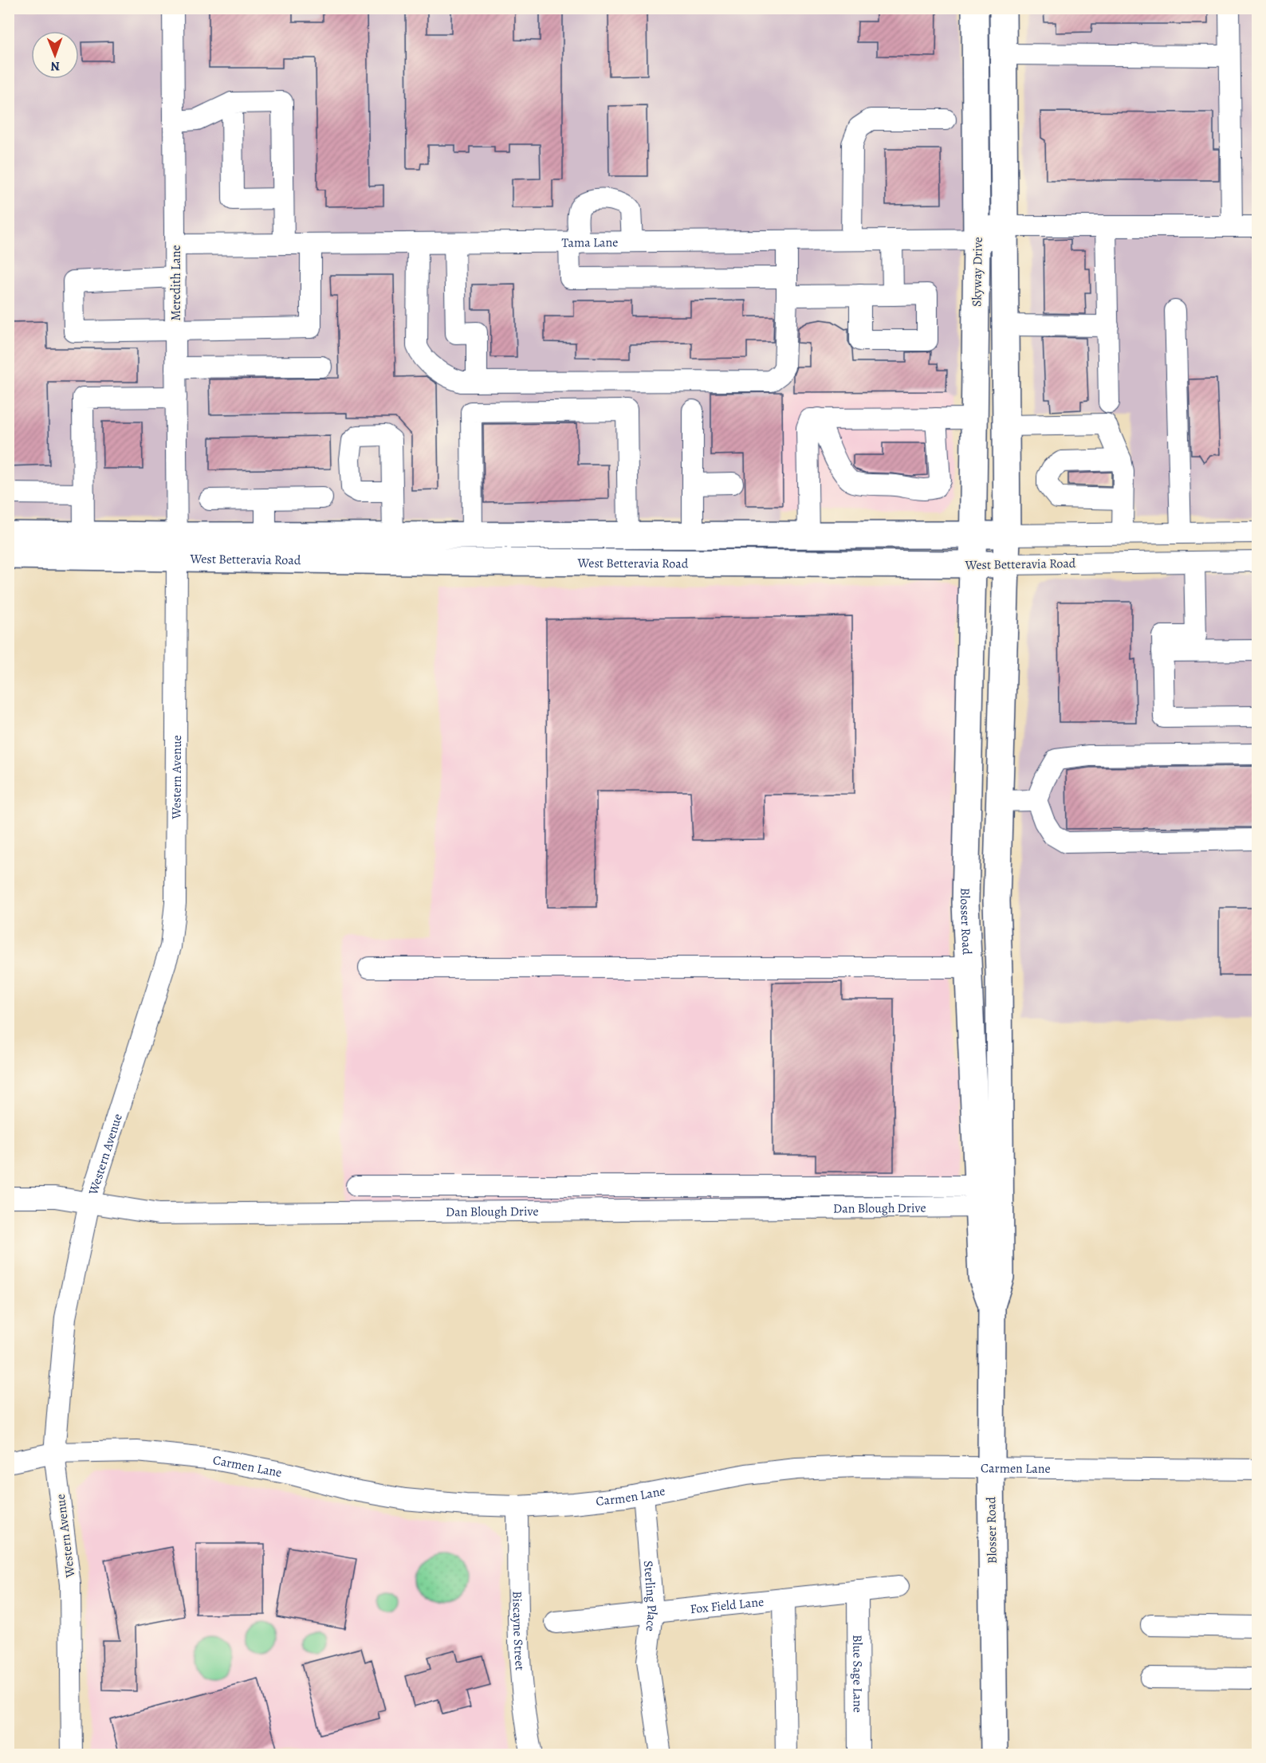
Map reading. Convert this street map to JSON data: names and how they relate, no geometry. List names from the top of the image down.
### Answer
{
  "streets": {
    "main road": ["Skyway Drive", "West Betteravia Road", "Blosser Road"],
    "street": [
      "Tama Lane",
      "Meredith Lane",
      "Western Avenue",
      "Dan Blough Drive",
      "Carmen Lane",
      "Sterling Place",
      "Fox Field Lane",
      "Biscayne Street",
      "Blue Sage Lane"
    ]
  },
  "crossings": [
    ["Tama Lane", "Skyway Drive"],
    ["Tama Lane", "Meredith Lane"],
    ["Skyway Drive", "West Betteravia Road"],
    ["Skyway Drive", "Blosser Road"],
    ["Meredith Lane", "West Betteravia Road"],
    ["Meredith Lane", "Western Avenue"],
    ["West Betteravia Road", "Western Avenue"],
    ["West Betteravia Road", "Blosser Road"],
    ["Western Avenue", "Dan Blough Drive"],
    ["Western Avenue", "Carmen Lane"],
    ["Blosser Road", "Dan Blough Drive"],
    ["Blosser Road", "Carmen Lane"],
    ["Carmen Lane", "Sterling Place"],
    ["Carmen Lane", "Biscayne Street"],
    ["Sterling Place", "Fox Field Lane"],
    ["Fox Field Lane", "Blue Sage Lane"]
  ],
  "north": "bottom"
}
